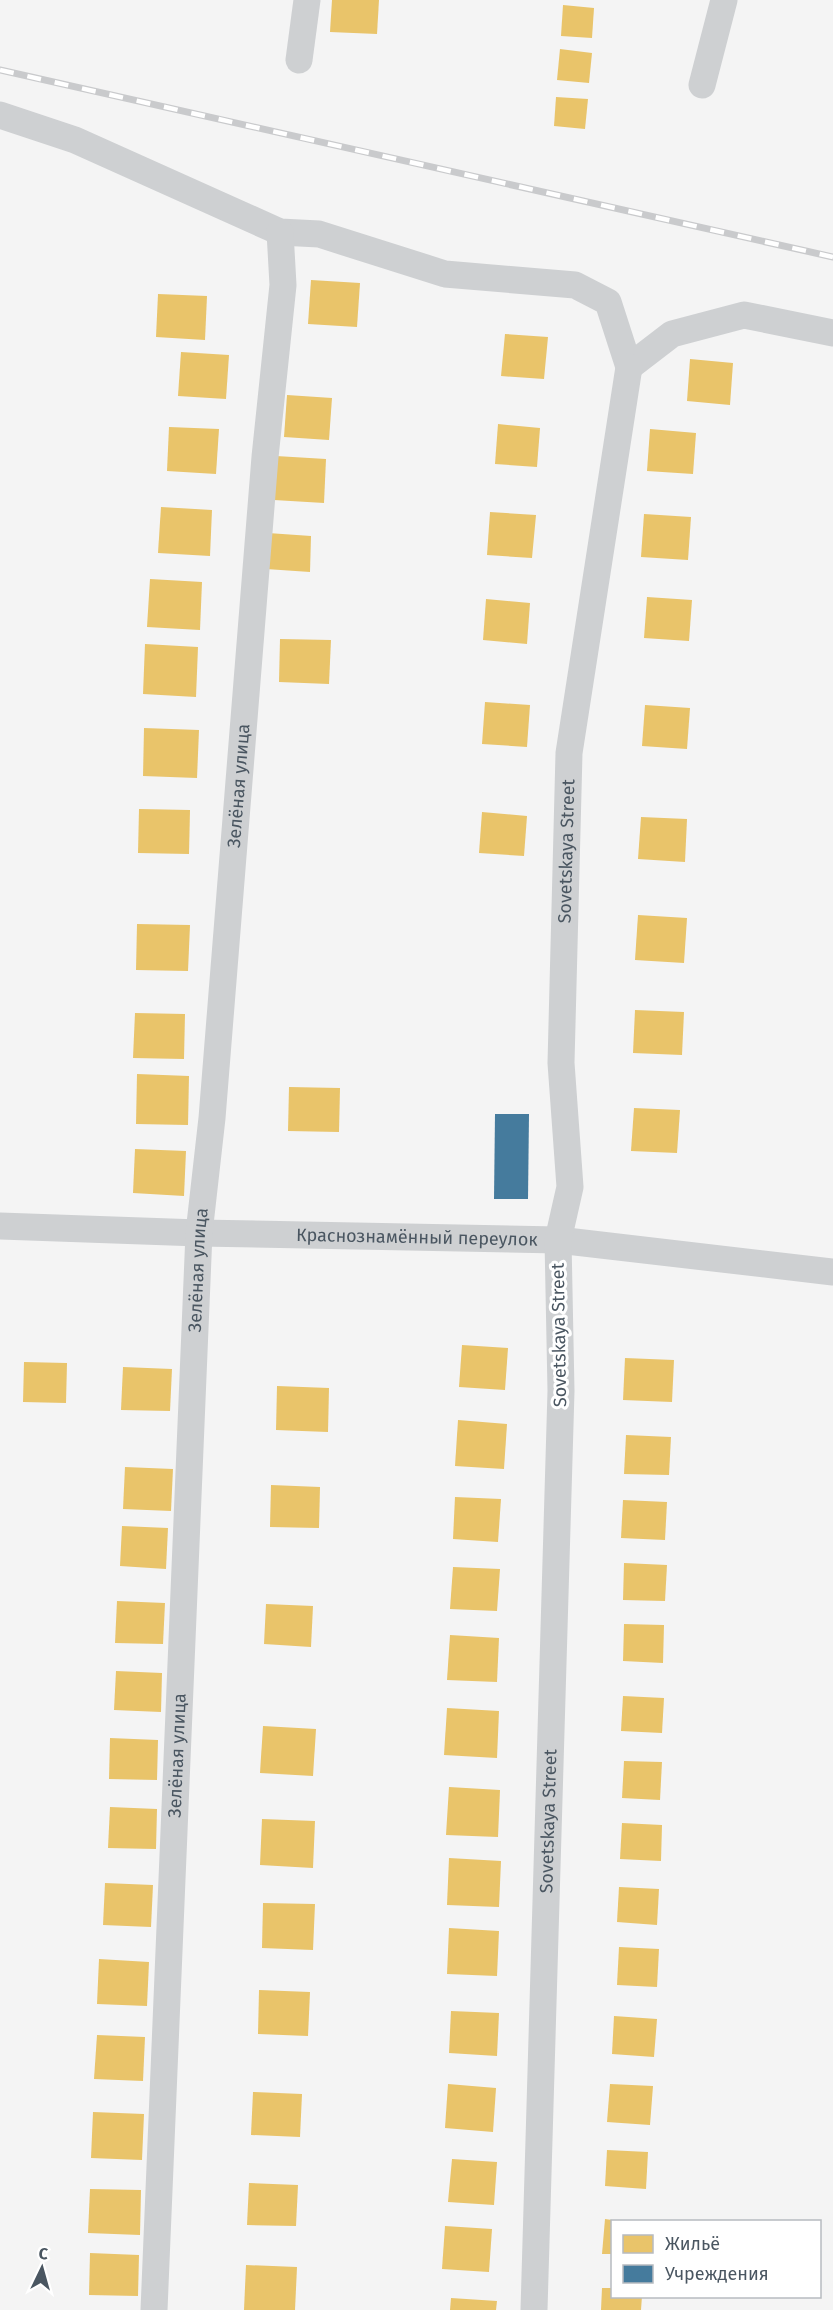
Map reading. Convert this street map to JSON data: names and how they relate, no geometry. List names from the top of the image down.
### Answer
{
  "streets": {
    "street": ["Зелёная улица", "Sovetskaya Street", "Краснознамённый переулок"]
  },
  "crossings": [
    ["Зелёная улица", "Краснознамённый переулок"],
    ["Sovetskaya Street", "Краснознамённый переулок"]
  ],
  "legend": ["Жильё", "Учреждения"],
  "north": "top"
}
